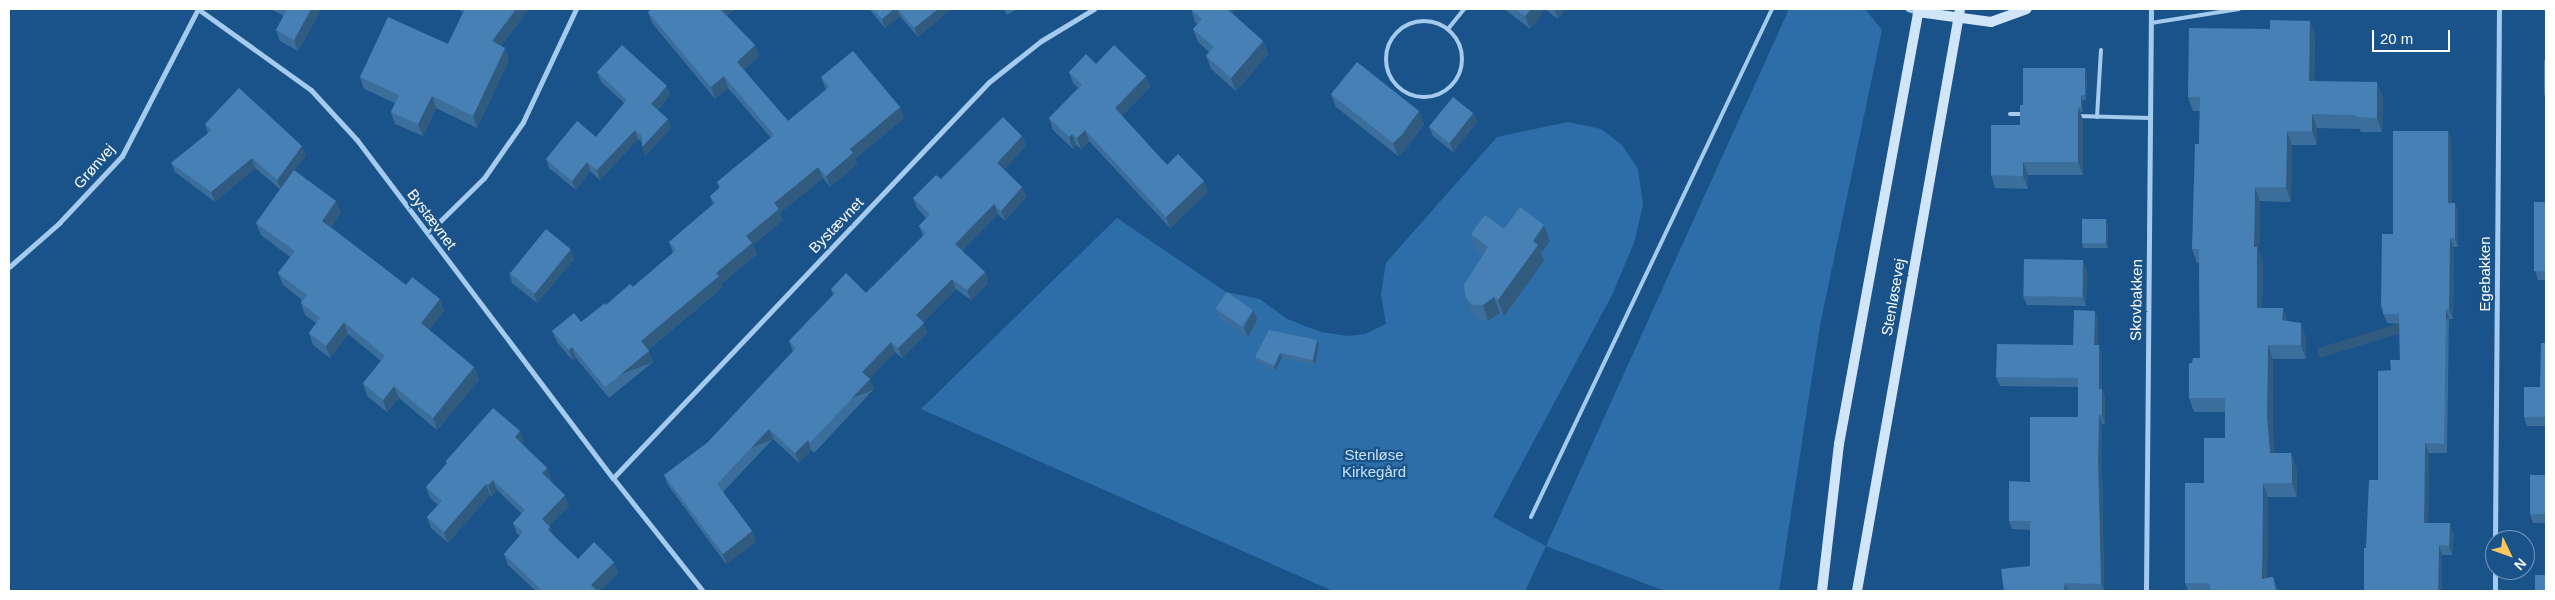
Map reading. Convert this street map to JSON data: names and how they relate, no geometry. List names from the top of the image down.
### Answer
{
  "streets": {
    "street": [
      "Grønvej",
      "Bystævnet",
      "Egebakken",
      "Stenløsevej",
      "Skovbakken"
    ]
  },
  "crossings": [
    ["Grønvej", "Bystævnet"]
  ],
  "parks": ["Stenløse Kirkegård"],
  "scale_bar": "20 m",
  "north": "bottom right"
}
